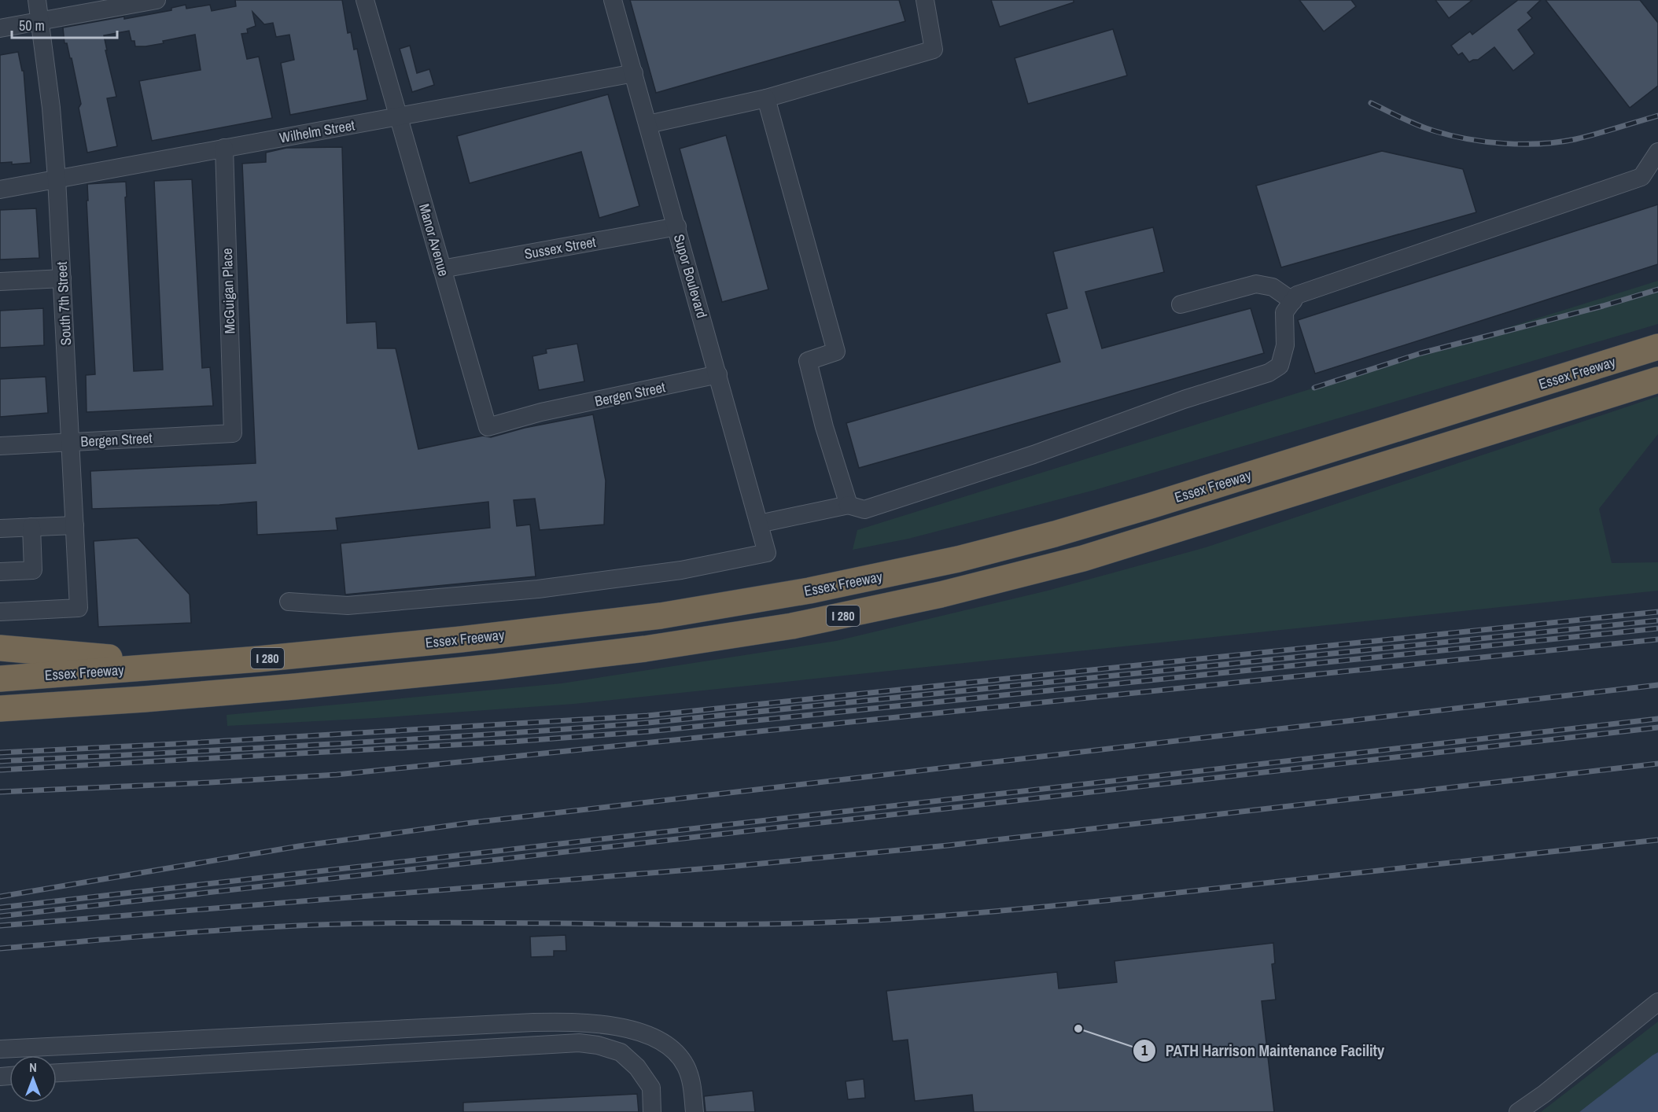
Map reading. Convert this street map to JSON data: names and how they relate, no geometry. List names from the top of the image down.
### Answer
{
  "streets": {
    "highway": ["Essex Freeway", "I 280"],
    "street": [
      "Wilhelm Street",
      "Manor Avenue",
      "Sussex Street",
      "Supor Boulevard",
      "McGuigan Place",
      "South 7th Street",
      "Bergen Street"
    ]
  },
  "crossings": [
    ["Wilhelm Street", "Manor Avenue"],
    ["Wilhelm Street", "Supor Boulevard"],
    ["Wilhelm Street", "McGuigan Place"],
    ["Wilhelm Street", "South 7th Street"],
    ["Manor Avenue", "Sussex Street"],
    ["Manor Avenue", "Bergen Street"],
    ["Sussex Street", "Supor Boulevard"],
    ["Supor Boulevard", "Bergen Street"],
    ["McGuigan Place", "Bergen Street"],
    ["South 7th Street", "Bergen Street"]
  ],
  "places": ["PATH Harrison Maintenance Facility"],
  "scale_bar": "50 m",
  "north": "top"
}
